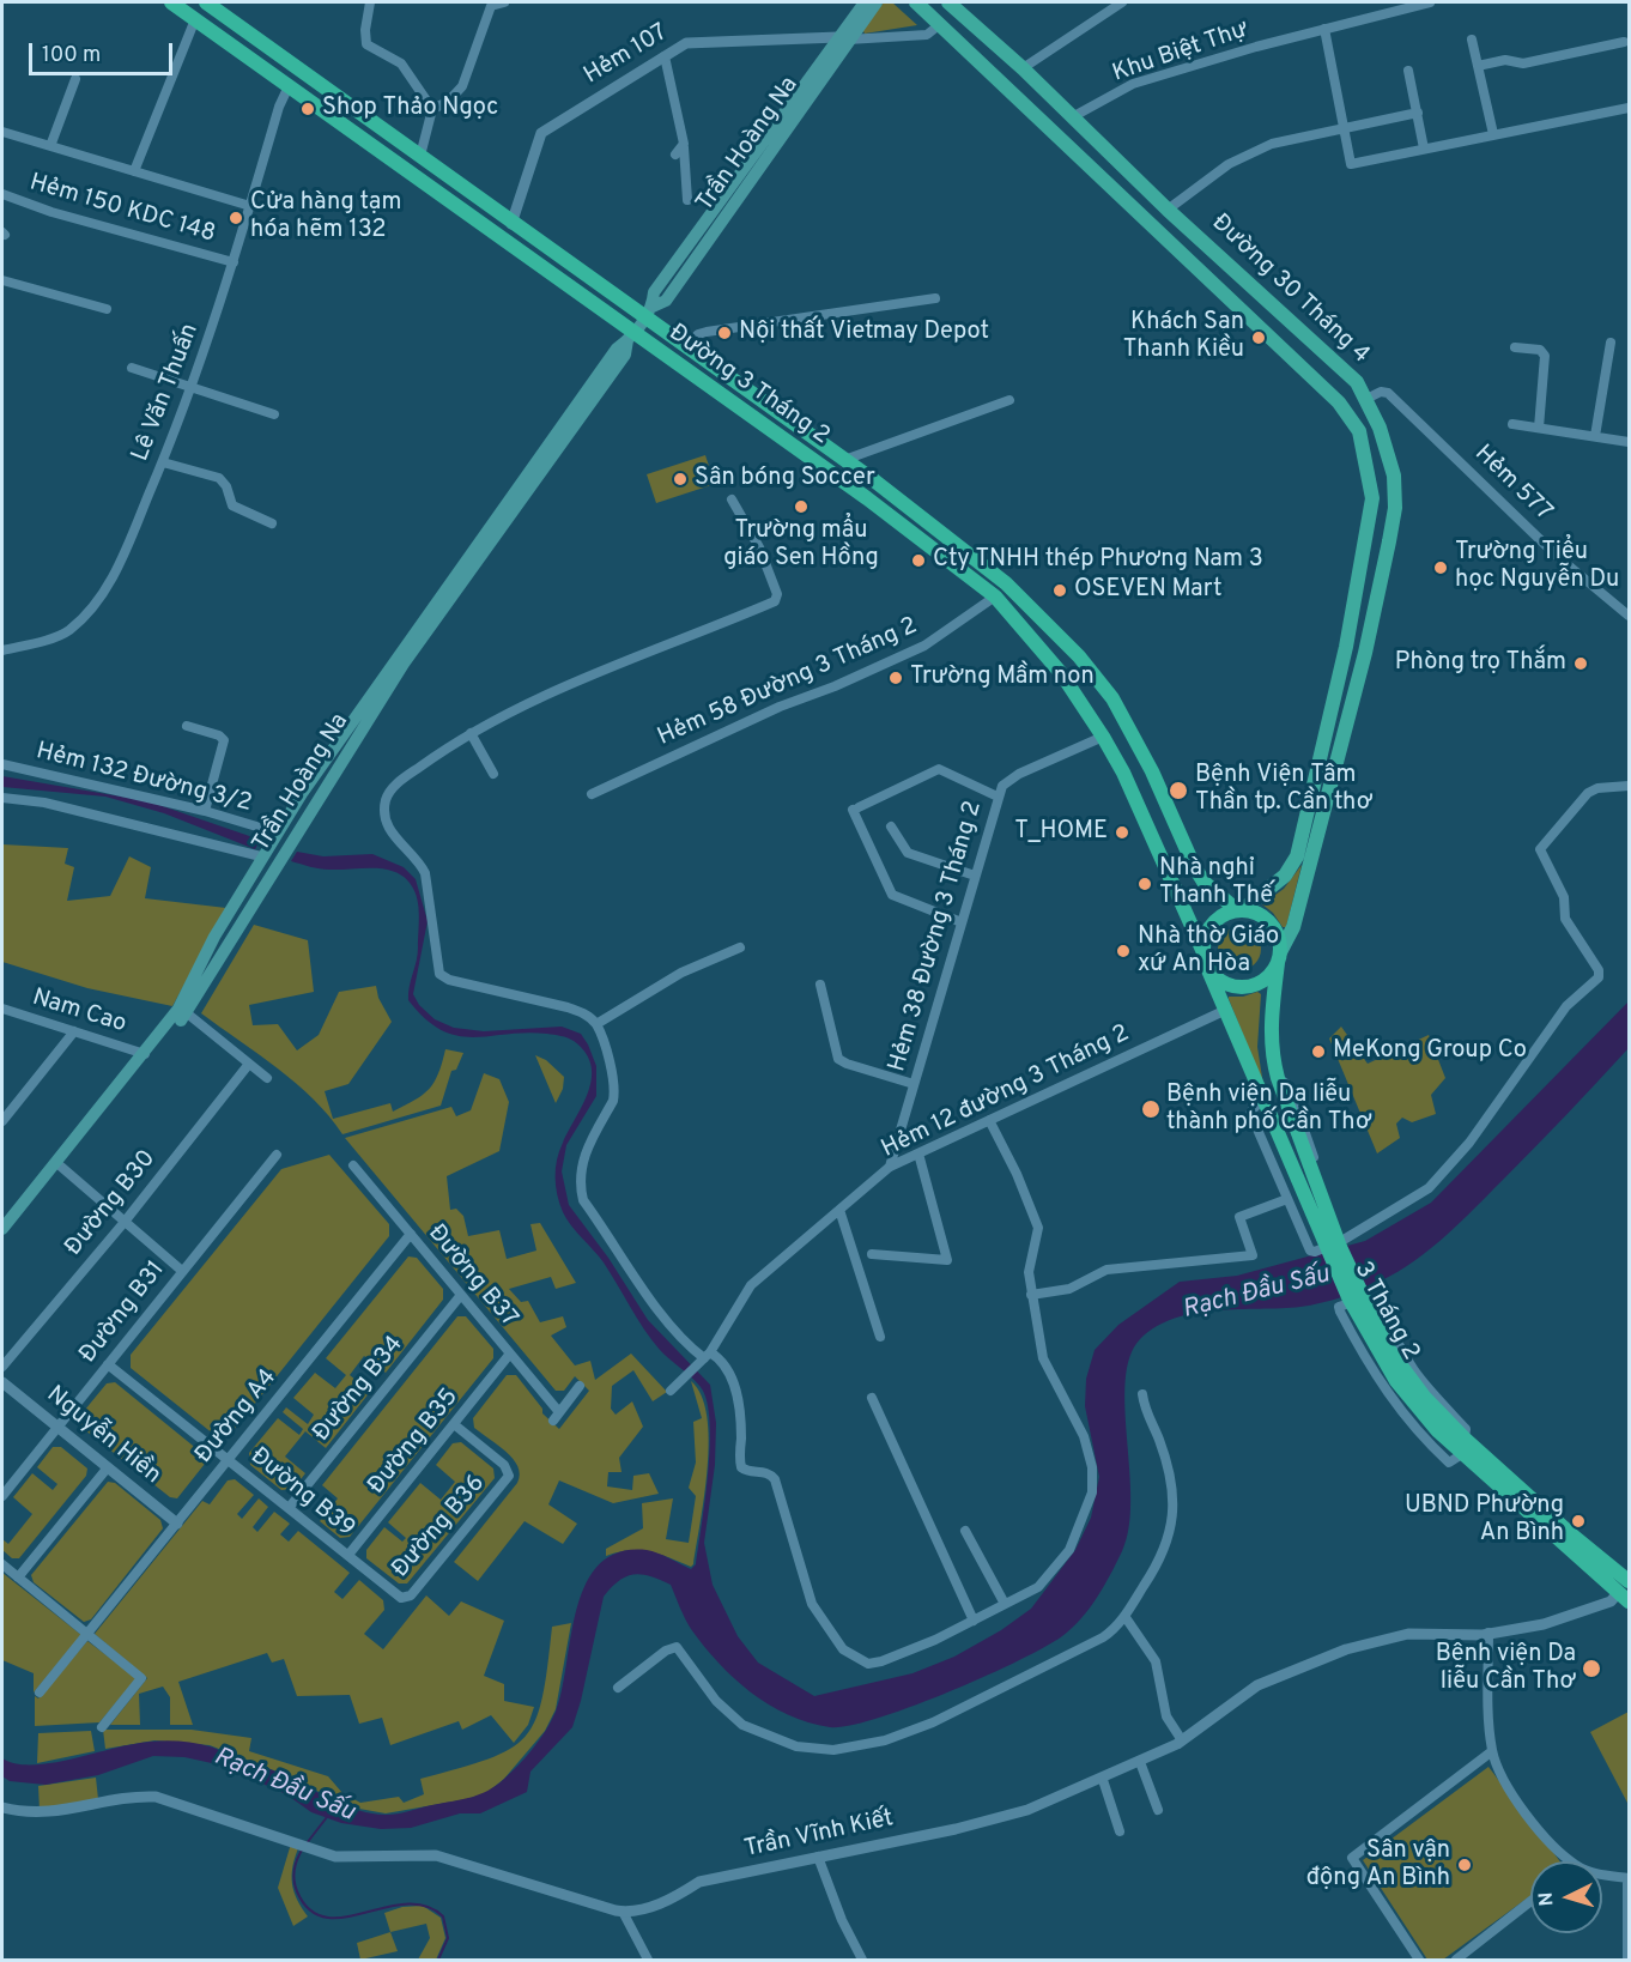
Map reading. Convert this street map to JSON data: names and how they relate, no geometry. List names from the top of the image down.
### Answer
{
  "streets": {
    "highway": ["Đường 3 Tháng 2", "3 Tháng 2"],
    "main road": ["Trần Hoàng Na", "Đường 30 Tháng 4"],
    "street": [
      "Khu Biệt Thự",
      "Hẻm 107",
      "Hẻm 150 KDC 148",
      "Lê Văn Thuấn",
      "Hẻm 577",
      "Hẻm 58 Đường 3 Tháng 2",
      "Hẻm 132 Đường 3/2",
      "Hẻm 38 Đường 3 Tháng 2",
      "Nam Cao",
      "Hẻm 12 đường 3 Tháng 2",
      "Đường B30",
      "Đường B37",
      "Đường B31",
      "Đường B34",
      "Đường A4",
      "Nguyễn Hiền",
      "Đường B35",
      "Đường B39",
      "Đường B36",
      "Trần Vĩnh Kiết"
    ]
  },
  "crossings": [
    ["Khu Biệt Thự", "Đường 30 Tháng 4"],
    ["Hẻm 107", "Trần Hoàng Na"],
    ["Hẻm 107", "Đường 30 Tháng 4"],
    ["Hẻm 107", "Đường 3 Tháng 2"],
    ["Trần Hoàng Na", "Đường 3 Tháng 2"],
    ["Trần Hoàng Na", "Hẻm 132 Đường 3/2"],
    ["Trần Hoàng Na", "Nam Cao"],
    ["Hẻm 150 KDC 148", "Lê Văn Thuấn"],
    ["Đường 30 Tháng 4", "Đường 3 Tháng 2"],
    ["Đường 30 Tháng 4", "Hẻm 577"],
    ["Đường 30 Tháng 4", "3 Tháng 2"],
    ["Đường 3 Tháng 2", "Lê Văn Thuấn"],
    ["Đường 3 Tháng 2", "Hẻm 58 Đường 3 Tháng 2"],
    ["Đường 3 Tháng 2", "Hẻm 38 Đường 3 Tháng 2"],
    ["Đường 3 Tháng 2", "3 Tháng 2"],
    ["Hẻm 38 Đường 3 Tháng 2", "Hẻm 12 đường 3 Tháng 2"],
    ["Hẻm 12 đường 3 Tháng 2", "3 Tháng 2"],
    ["Đường B37", "Đường B34"],
    ["Đường B37", "Đường A4"],
    ["Đường B37", "Đường B35"],
    ["3 Tháng 2", "Trần Vĩnh Kiết"],
    ["Đường B31", "Nguyễn Hiền"],
    ["Đường B31", "Đường B39"],
    ["Đường B34", "Đường B39"],
    ["Đường A4", "Nguyễn Hiền"],
    ["Đường A4", "Đường B39"],
    ["Đường B35", "Đường B39"],
    ["Đường B35", "Đường B36"],
    ["Đường B39", "Đường B36"]
  ],
  "water": ["Rạch Đầu Sấu"],
  "places": [
    "Shop Thảo Ngọc",
    "Cửa hàng tạm hóa hẽm 132",
    "Nội thất Vietmay Depot",
    "Khách Sạn Thanh Kiều",
    "Sân bóng Soccer",
    "Trường mẩu giáo Sen Hồng",
    "Cty TNHH thép Phương Nam 3",
    "Trường Tiểu học Nguyễn Du",
    "OSEVEN Mart",
    "Phòng trọ Thắm",
    "Trường Mầm non",
    "Bệnh Viện Tâm Thần tp. Cần thơ",
    "T_HOME",
    "Nhà nghỉ Thanh Thế",
    "Nhà thờ Giáo xứ An Hòa",
    "MeKong Group Co",
    "Bệnh viện Da liễu thành phố Cần Thơ",
    "UBND Phường An Bình",
    "Bệnh viện Da liễu Cần Thơ",
    "Sân vận động An Bình"
  ],
  "scale_bar": "100 m",
  "north": "left"
}
